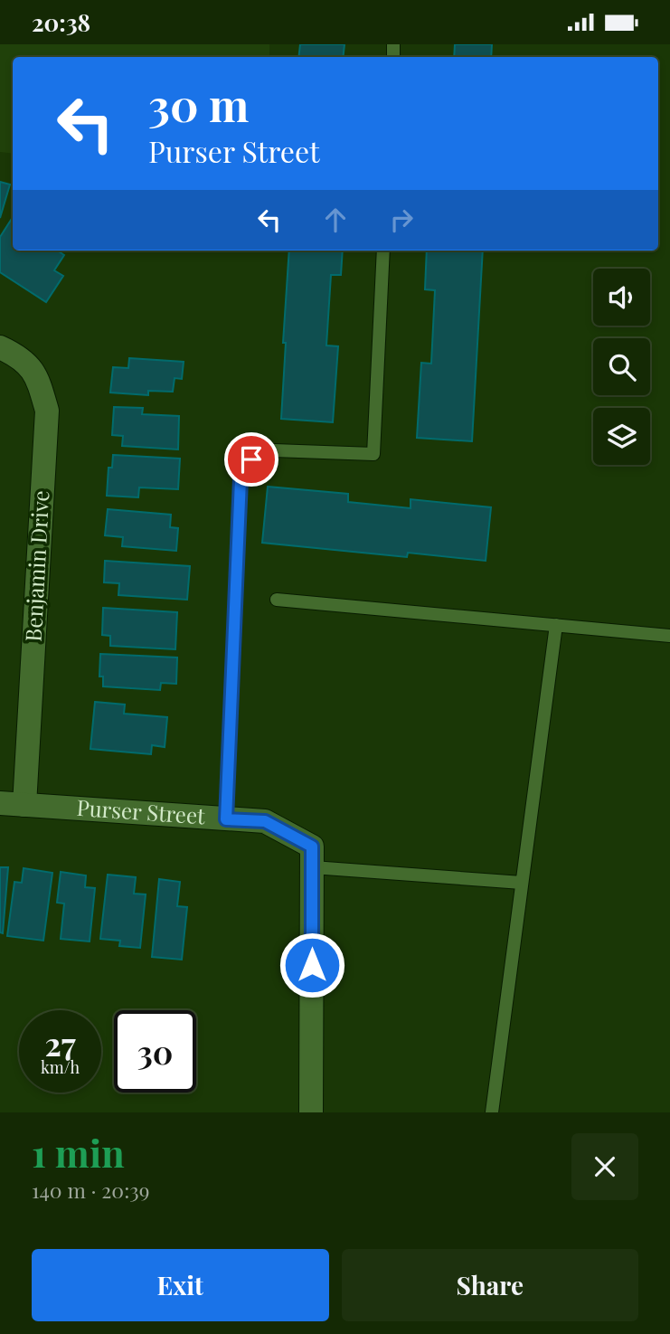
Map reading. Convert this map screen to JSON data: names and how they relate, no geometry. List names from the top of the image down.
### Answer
{
  "streets": {
    "street": ["Benjamin Drive", "Purser Street"]
  },
  "crossings": [
    ["Benjamin Drive", "Purser Street"]
  ],
  "page": {
    "status": "20:38",
    "turn": ["30 m", "Purser Street"],
    "speed": "27 km/h",
    "limit": "30",
    "heading": ["1 min", "140 m · 20:39"],
    "buttons": ["Exit", "Share"]
  }
}
